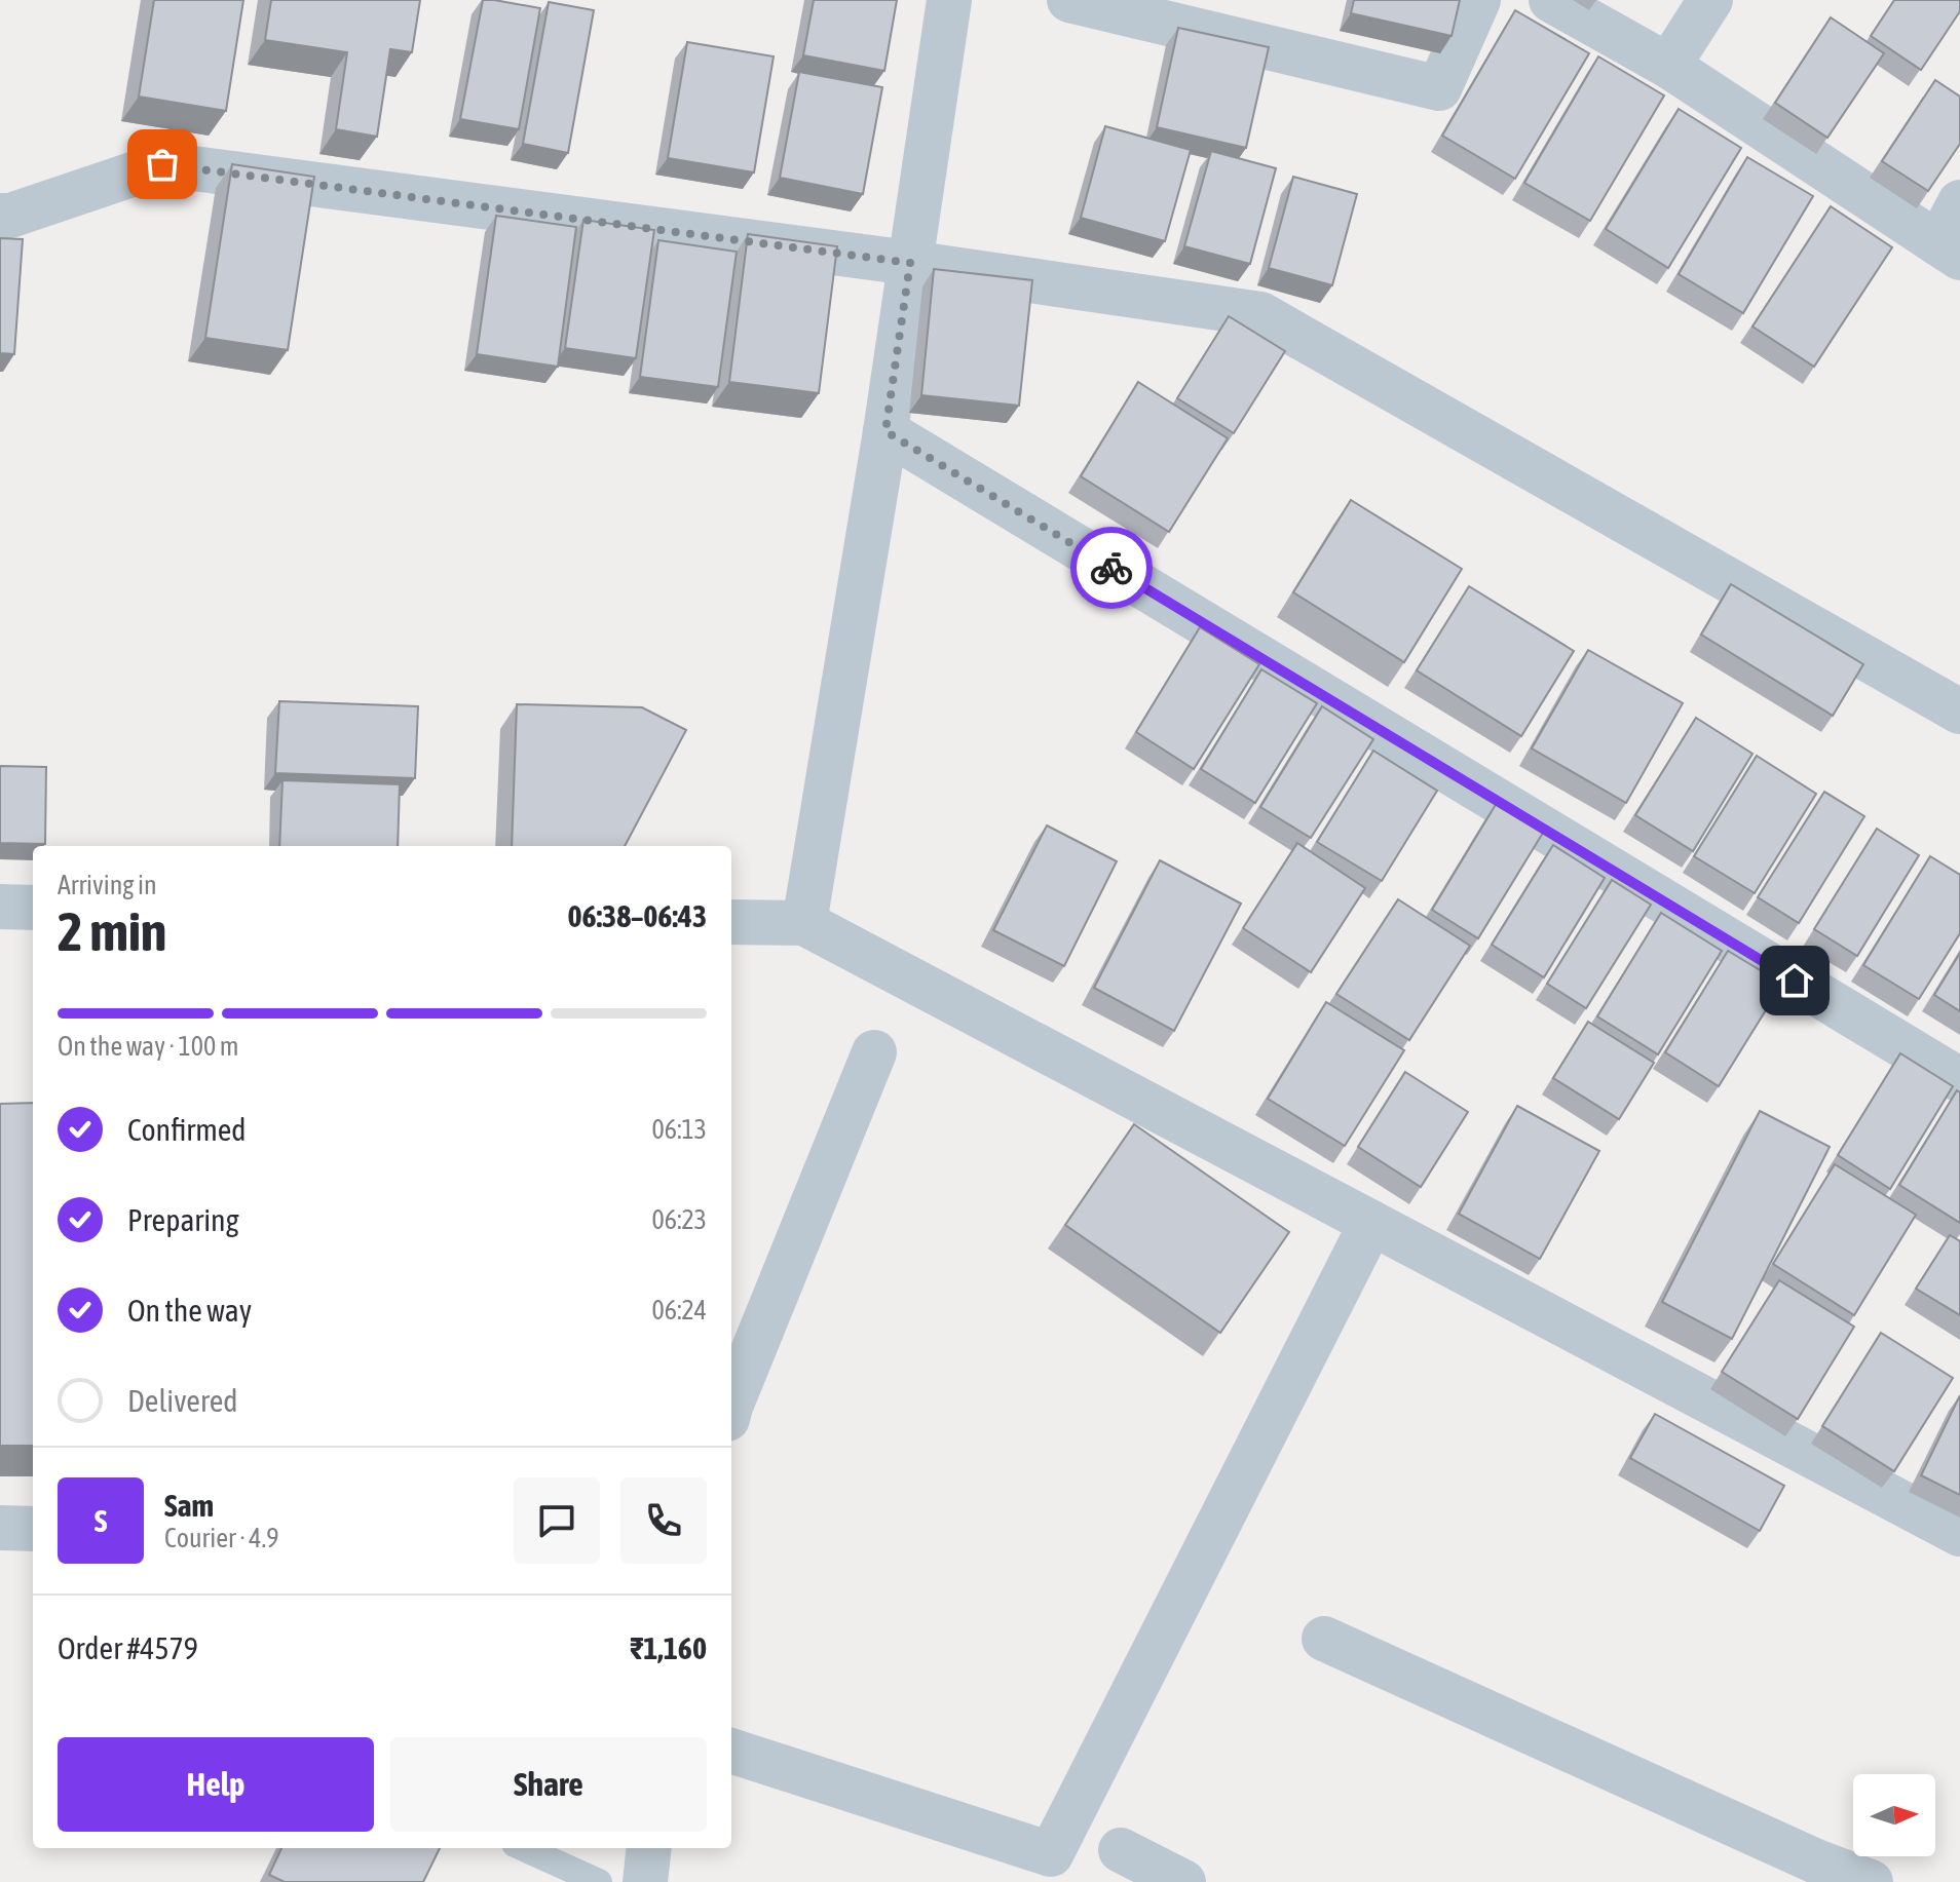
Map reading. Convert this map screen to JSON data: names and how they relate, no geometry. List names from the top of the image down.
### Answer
{
  "north": "right",
  "page": {
    "heading": ["2 min", "Arriving in", "06:38–06:43"],
    "panel": [
      "Sam",
      "Courier · 4.9",
      "Order #4579",
      "₹1,160"
    ],
    "bar": "On the way · 100 m",
    "list": [
      ["Confirmed", "06:13"],
      ["Preparing", "06:23"],
      ["On the way", "06:24"],
      "Delivered"
    ],
    "round": "S",
    "buttons": ["Help", "Share"]
  }
}
